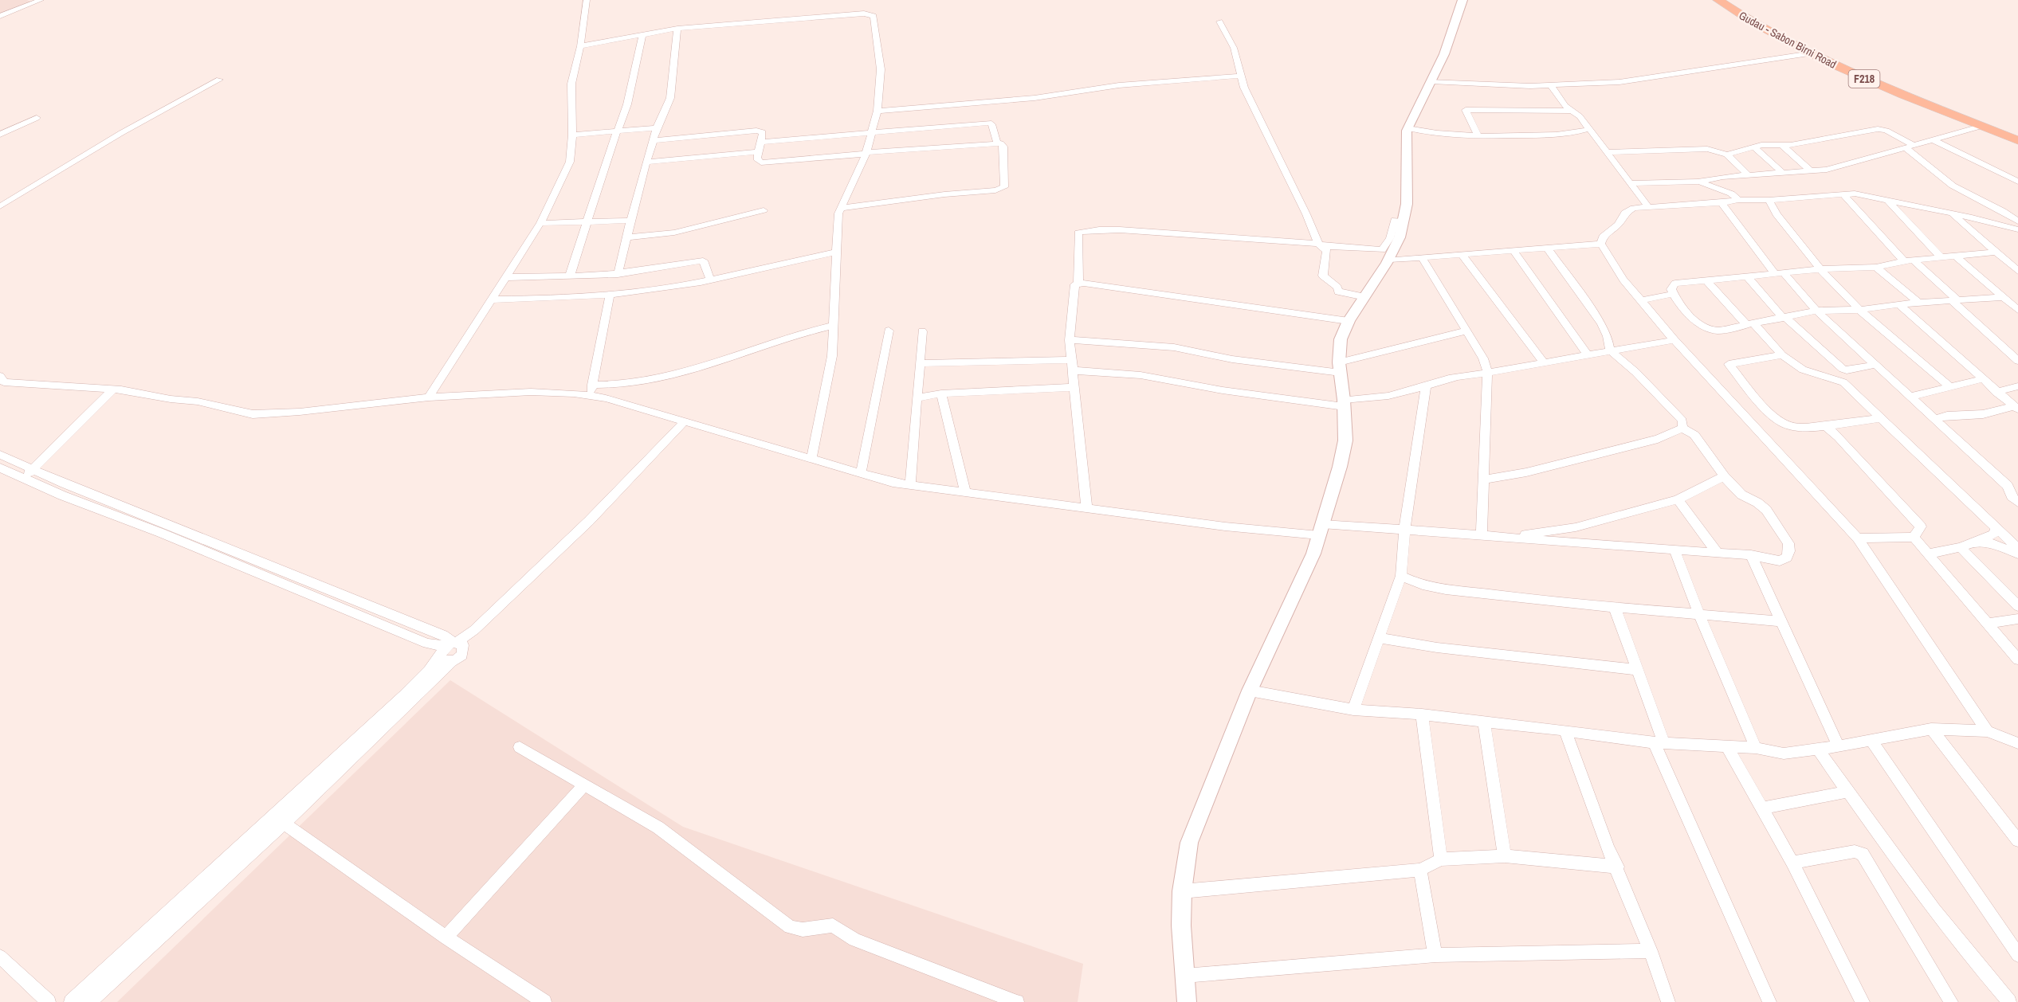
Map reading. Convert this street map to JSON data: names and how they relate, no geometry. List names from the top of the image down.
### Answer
{
  "streets": {
    "main road": ["Gudau - Sabon Birni Road", "F218"]
  }
}
